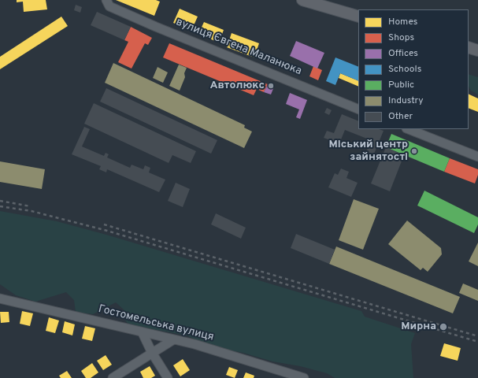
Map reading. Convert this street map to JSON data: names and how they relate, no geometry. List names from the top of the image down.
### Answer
{
  "streets": {
    "street": ["вулиця Євгена Маланюка", "Гостомельська вулиця"]
  },
  "places": ["Автолюкс", "Міський центр зайнятості", "Мирна"],
  "legend": [
    "Homes",
    "Shops",
    "Offices",
    "Schools",
    "Public",
    "Industry",
    "Other"
  ]
}
